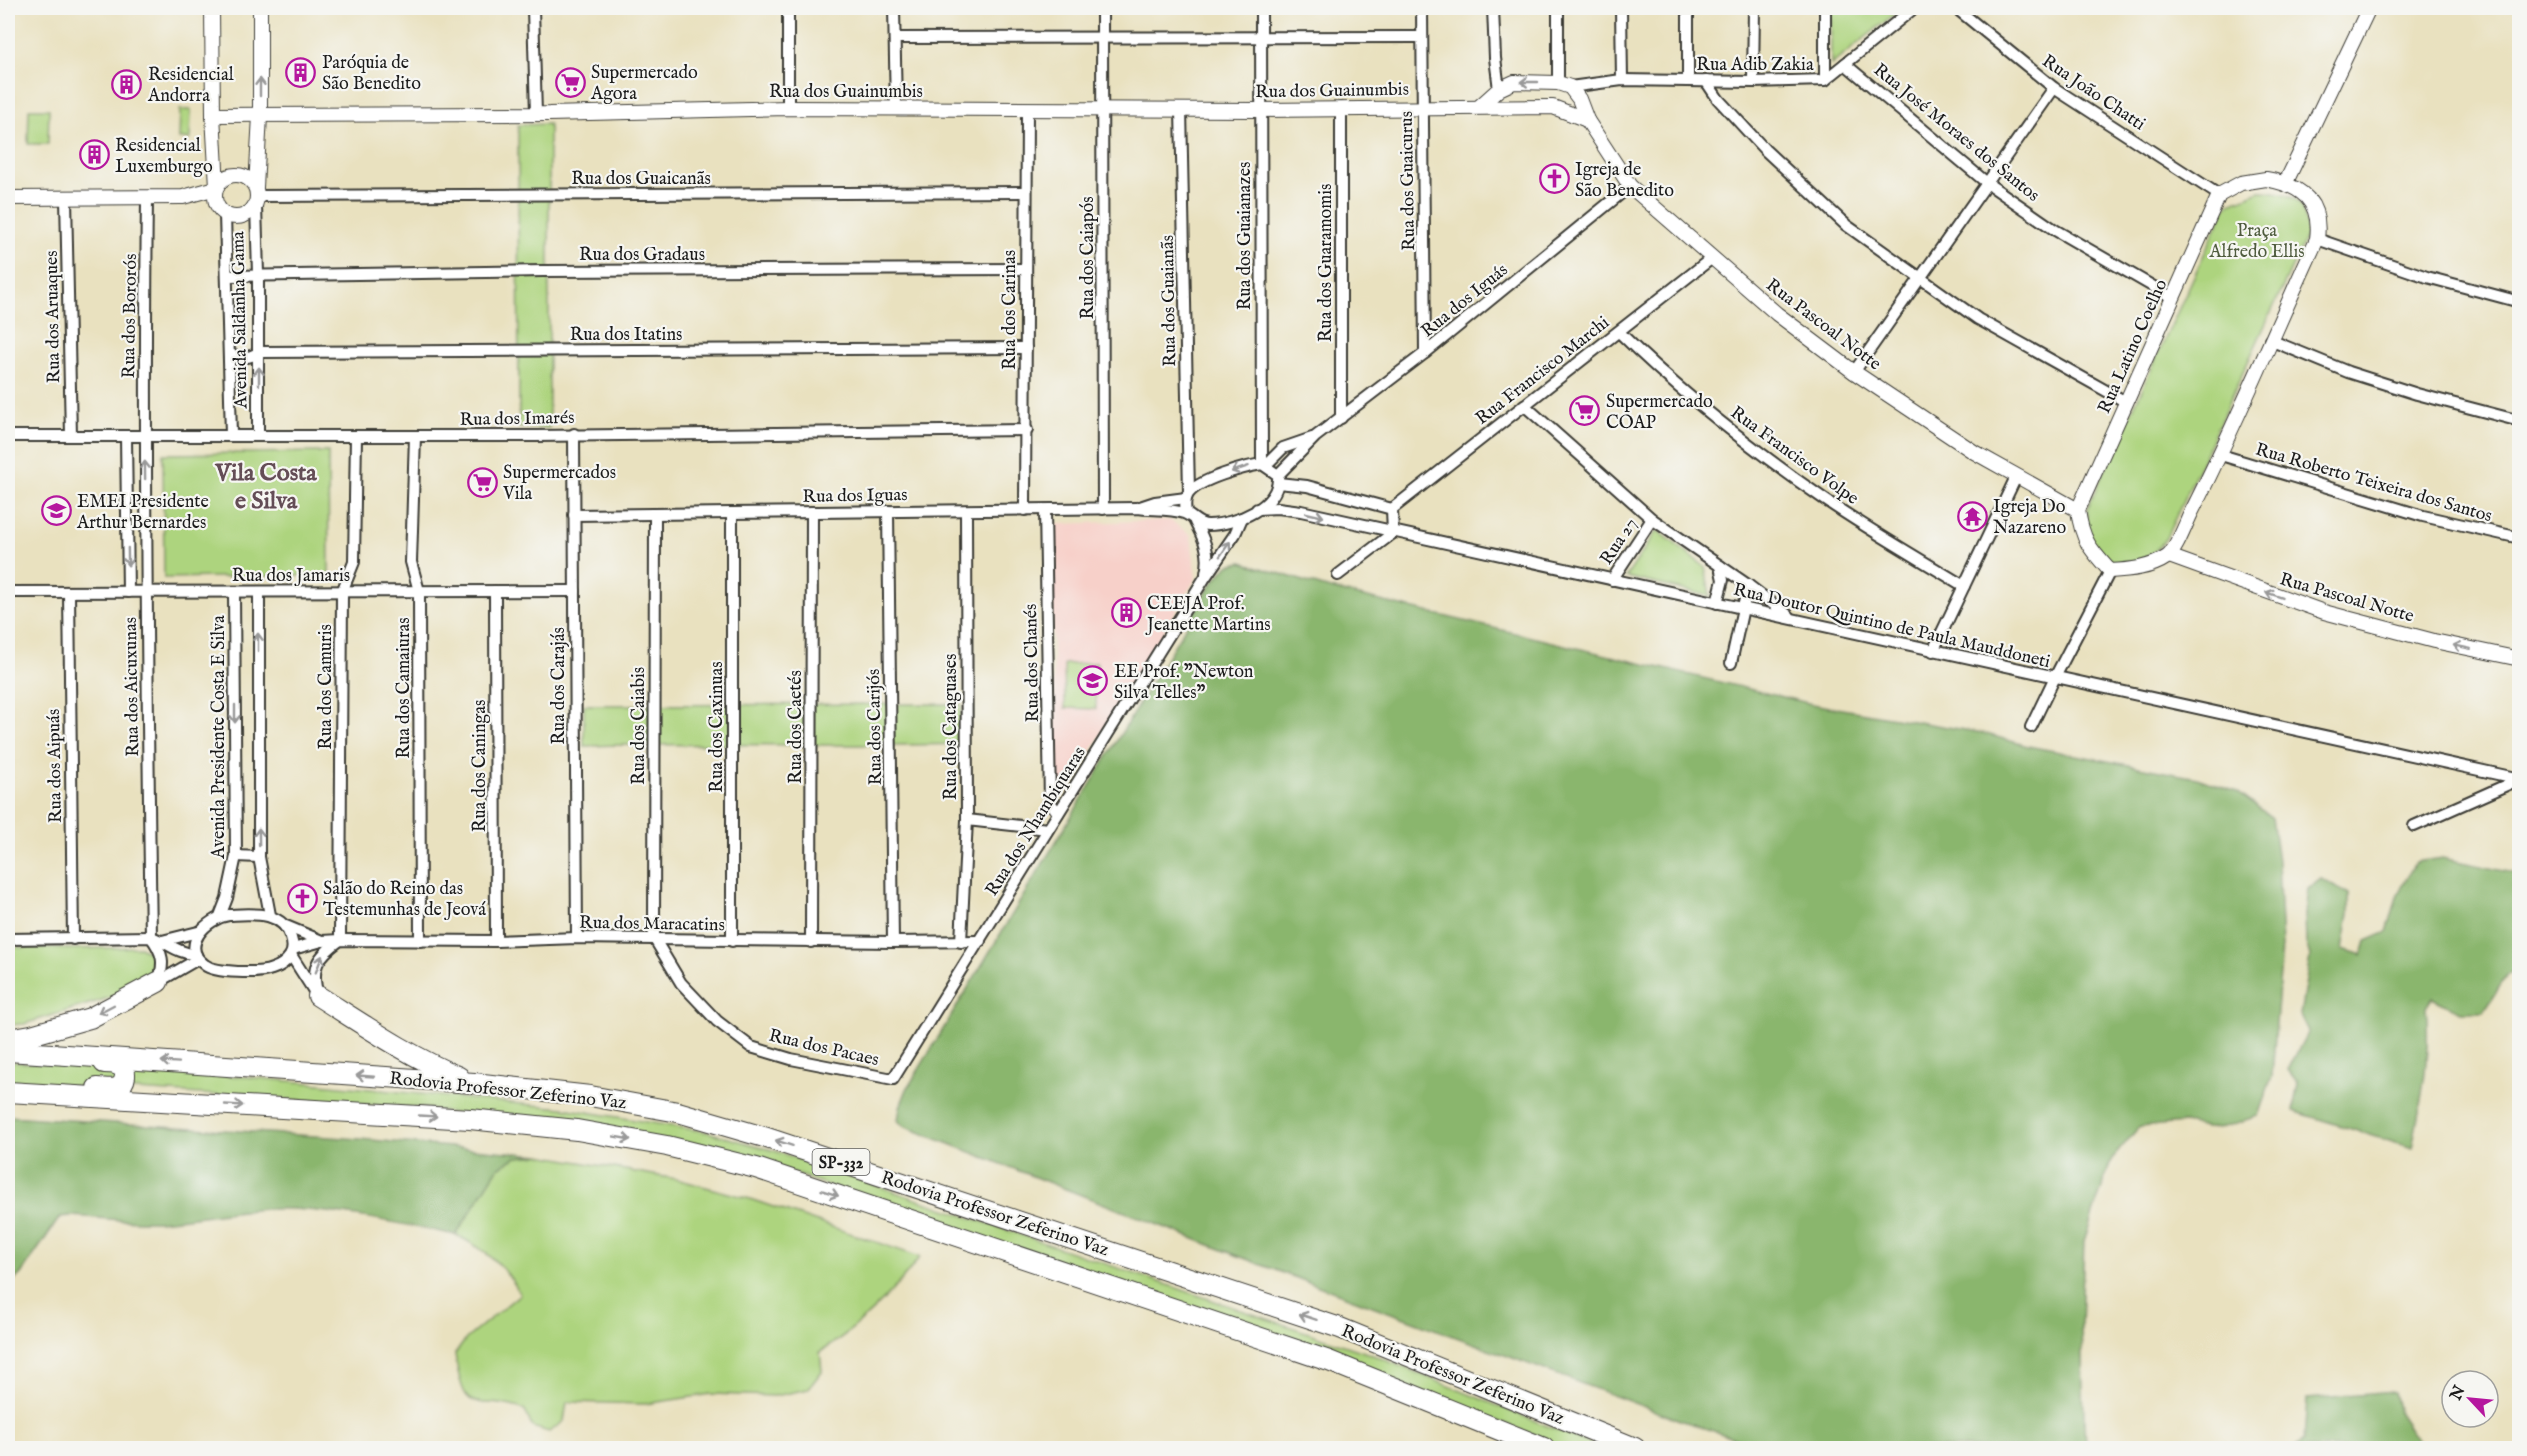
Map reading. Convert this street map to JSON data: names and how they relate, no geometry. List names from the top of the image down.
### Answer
{
  "streets": {
    "highway": ["Rodovia Professor Zeferino Vaz", "SP-332"],
    "street": [
      "Rua Adib Zakia",
      "Rua dos Guainumbis",
      "Rua João Chatti",
      "Rua José Moraes dos Santos",
      "Rua dos Guaicanãs",
      "Rua dos Guaicurus",
      "Rua dos Guaianazes",
      "Rua dos Gradaus",
      "Rua dos Caiapós",
      "Rua dos Guaramomis",
      "Rua dos Iguás",
      "Rua dos Guaianãs",
      "Rua dos Carinas",
      "Rua dos Bororós",
      "Rua dos Aruaques",
      "Avenida Saldanha Gama",
      "Rua Pascoal Notte",
      "Rua dos Itatins",
      "Rua Latino Coelho",
      "Rua Francisco Marchi",
      "Rua dos Imarés",
      "Rua Francisco Volpe",
      "Rua Roberto Teixeira dos Santos",
      "Rua dos Iguas",
      "Rua 27",
      "Rua dos Jamaris",
      "Rua Doutor Quintino de Paula Mauddoneti",
      "Rua dos Chanés",
      "Rua dos Carajás",
      "Rua dos Aicuxunas",
      "Rua dos Camuris",
      "Rua dos Camaiuras",
      "Rua dos Caiabis",
      "Rua dos Caxinuas",
      "Rua dos Caetés",
      "Rua dos Carijós",
      "Rua dos Cataguases",
      "Avenida Presidente Costa E Silva",
      "Rua dos Aipuás",
      "Rua dos Caningas",
      "Rua dos Nhambiquaras",
      "Rua dos Maracatins",
      "Rua dos Pacaes"
    ]
  },
  "crossings": [
    ["Rua Adib Zakia", "Rua José Moraes dos Santos"],
    ["Rua dos Guainumbis", "Rua dos Guaicurus"],
    ["Rua dos Guainumbis", "Rua dos Guaianazes"],
    ["Rua dos Guainumbis", "Rua dos Caiapós"],
    ["Rua dos Guainumbis", "Rua dos Guaramomis"],
    ["Rua dos Guainumbis", "Rua dos Guaianãs"],
    ["Rua dos Guainumbis", "Rua dos Carinas"],
    ["Rua dos Guainumbis", "Avenida Saldanha Gama"],
    ["Rua dos Guainumbis", "Rua Pascoal Notte"],
    ["Rua João Chatti", "Rua Latino Coelho"],
    ["Rua José Moraes dos Santos", "Rua Latino Coelho"],
    ["Rua dos Guaicanãs", "Rua dos Carinas"],
    ["Rua dos Guaicanãs", "Avenida Saldanha Gama"],
    ["Rua dos Guaicurus", "Rua dos Iguás"],
    ["Rua dos Guaianazes", "Rua dos Iguás"],
    ["Rua dos Guaianazes", "Rua dos Iguas"],
    ["Rua dos Gradaus", "Rua dos Carinas"],
    ["Rua dos Gradaus", "Avenida Saldanha Gama"],
    ["Rua dos Caiapós", "Rua dos Iguas"],
    ["Rua dos Guaramomis", "Rua dos Iguás"],
    ["Rua dos Iguás", "Rua Pascoal Notte"],
    ["Rua dos Iguás", "Rua dos Iguas"],
    ["Rua dos Guaianãs", "Rua dos Iguas"],
    ["Rua dos Carinas", "Rua dos Itatins"],
    ["Rua dos Carinas", "Rua dos Imarés"],
    ["Rua dos Carinas", "Rua dos Iguas"],
    ["Rua dos Bororós", "Rua dos Imarés"],
    ["Rua dos Bororós", "Rua dos Aicuxunas"],
    ["Rua dos Aruaques", "Rua dos Imarés"],
    ["Avenida Saldanha Gama", "Rua dos Itatins"],
    ["Avenida Saldanha Gama", "Rua dos Imarés"],
    ["Rua Pascoal Notte", "Rua Latino Coelho"],
    ["Rua Pascoal Notte", "Rua Francisco Marchi"],
    ["Rua Francisco Marchi", "Rua Francisco Volpe"],
    ["Rua dos Imarés", "Rua dos Carajás"],
    ["Rua dos Imarés", "Rua dos Aicuxunas"],
    ["Rua dos Imarés", "Rua dos Camuris"],
    ["Rua dos Imarés", "Rua dos Camaiuras"],
    ["Rua dos Iguas", "Rua dos Chanés"],
    ["Rua dos Iguas", "Rua dos Carajás"],
    ["Rua dos Iguas", "Rua dos Caiabis"],
    ["Rua dos Iguas", "Rua dos Caxinuas"],
    ["Rua dos Iguas", "Rua dos Caetés"],
    ["Rua dos Iguas", "Rua dos Carijós"],
    ["Rua dos Iguas", "Rua dos Cataguases"],
    ["Rua 27", "Rua Doutor Quintino de Paula Mauddoneti"],
    ["Rua dos Jamaris", "Rua dos Carajás"],
    ["Rua dos Jamaris", "Rua dos Aicuxunas"],
    ["Rua dos Jamaris", "Rua dos Camuris"],
    ["Rua dos Jamaris", "Rua dos Camaiuras"],
    ["Rua dos Jamaris", "Avenida Presidente Costa E Silva"],
    ["Rua dos Jamaris", "Rua dos Aipuás"],
    ["Rua dos Jamaris", "Rua dos Caningas"],
    ["Rua dos Chanés", "Rua dos Nhambiquaras"],
    ["Rua dos Carajás", "Rua dos Maracatins"],
    ["Rua dos Camuris", "Rua dos Maracatins"],
    ["Rua dos Camaiuras", "Rua dos Maracatins"],
    ["Rua dos Caiabis", "Rua dos Maracatins"],
    ["Rua dos Caiabis", "Rua dos Pacaes"],
    ["Rua dos Caxinuas", "Rua dos Maracatins"],
    ["Rua dos Caetés", "Rua dos Maracatins"],
    ["Rua dos Carijós", "Rua dos Maracatins"],
    ["Rua dos Cataguases", "Rua dos Maracatins"],
    ["Avenida Presidente Costa E Silva", "Rua dos Maracatins"],
    ["Rua dos Caningas", "Rua dos Maracatins"],
    ["Rua dos Nhambiquaras", "Rua dos Maracatins"],
    ["Rua dos Nhambiquaras", "Rua dos Pacaes"],
    ["Rua dos Maracatins", "Rua dos Pacaes"]
  ],
  "one_way": ["Rua Pascoal Notte"],
  "districts": ["Vila Costa e Silva"],
  "parks": ["Praça Alfredo Ellis"],
  "places": {
    "building": [
      "Paróquia de São Benedito",
      "Residencial Andorra",
      "Residencial Luxemburgo",
      "CEEJA Prof. Jeanette Martins"
    ],
    "supermarket": ["Supermercado Agora", "Supermercado COAP", "Supermercados Vila"],
    "church": ["Igreja de São Benedito", "Salão do Reino das Testemunhas de Jeová"],
    "school or university": ["EMEI Presidente Arthur Bernardes", "EE Prof. \"Newton Silva Telles\""],
    "temple": ["Igreja Do Nazareno"]
  },
  "north": "top left"
}
